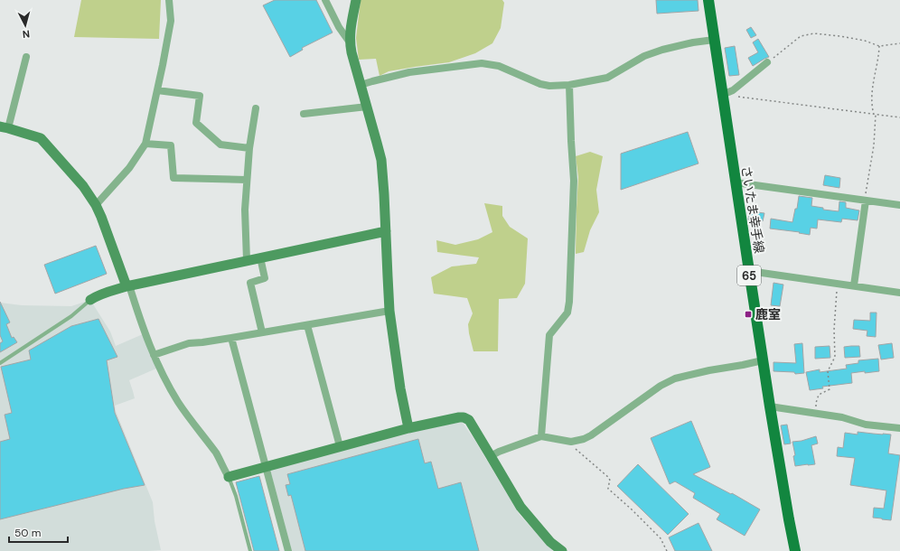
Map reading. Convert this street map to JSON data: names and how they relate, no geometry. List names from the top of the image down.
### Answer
{
  "streets": {
    "main road": ["さいたま幸手線", "65"]
  },
  "places": {
    "transit": ["鹿室"]
  },
  "scale_bar": "50 m",
  "north": "bottom"
}
